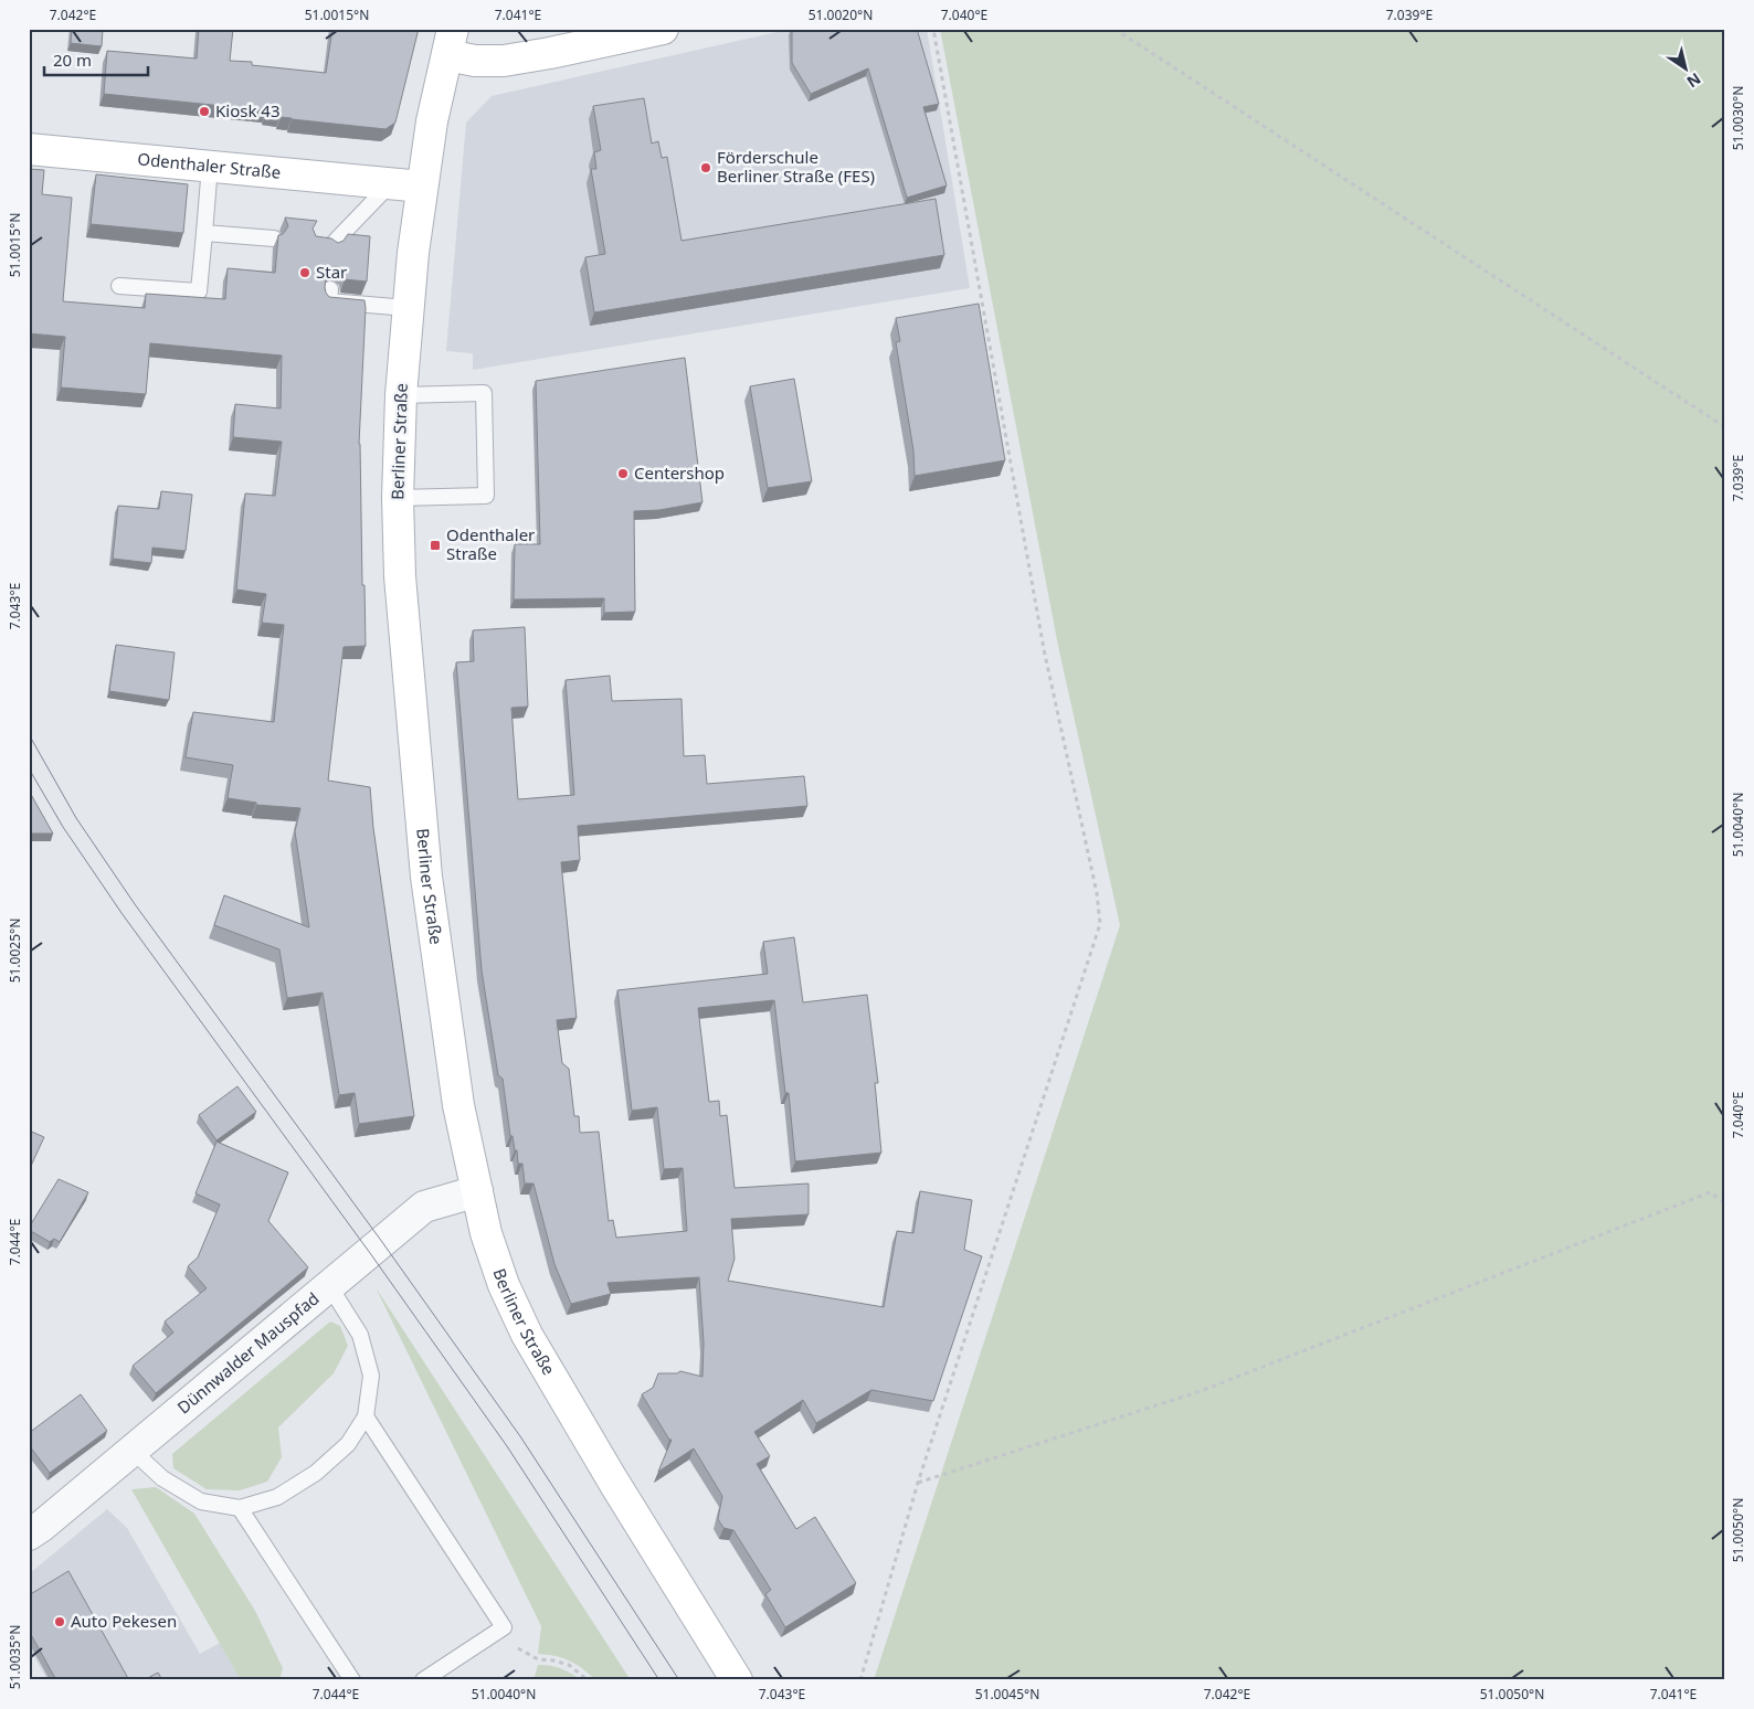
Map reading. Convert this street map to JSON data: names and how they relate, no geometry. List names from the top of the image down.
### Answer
{
  "streets": {
    "main road": ["Odenthaler Straße", "Berliner Straße"],
    "street": ["Dünnwalder Mauspfad"]
  },
  "crossings": [
    ["Odenthaler Straße", "Berliner Straße"],
    ["Berliner Straße", "Dünnwalder Mauspfad"]
  ],
  "places": {
    "other": [
      "Kiosk 43",
      "Förderschule Berliner Straße (FES)",
      "Star",
      "Centershop",
      "Auto Pekesen"
    ],
    "transit": ["Odenthaler Straße"]
  },
  "scale_bar": "20 m",
  "north": "bottom right",
  "coordinates": [
    "7.042°E",
    "51.0015°N",
    "7.041°E",
    "51.0020°N",
    "7.040°E",
    "7.039°E",
    "51.0030°N",
    "7.043°E",
    "51.0040°N",
    "51.0025°N",
    "7.044°E",
    "51.0050°N",
    "51.0035°N",
    "51.0045°N"
  ]
}
